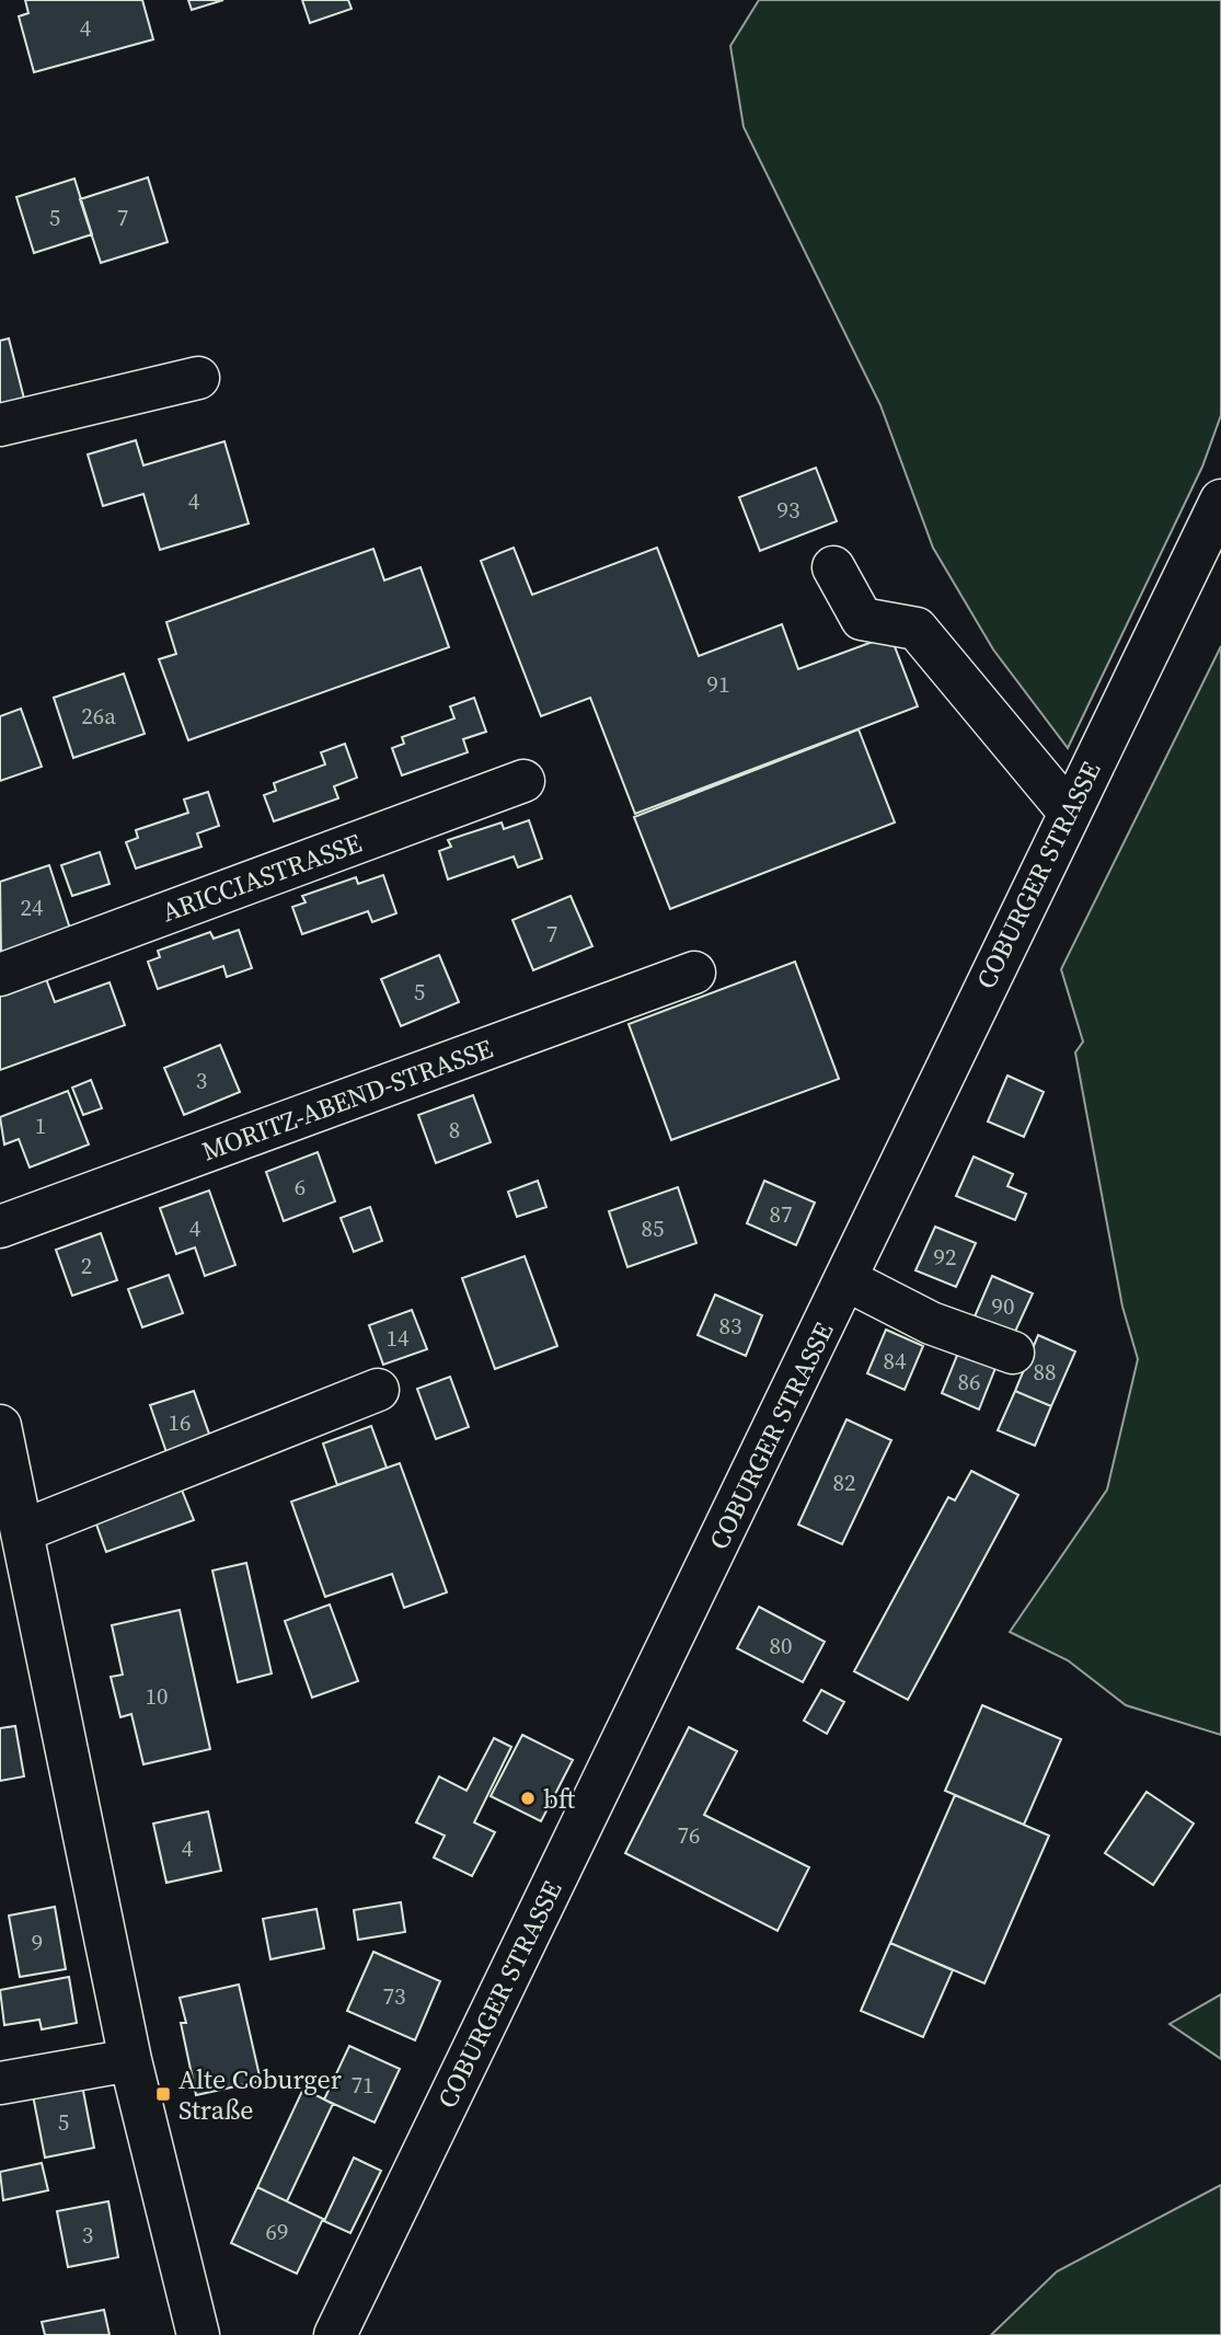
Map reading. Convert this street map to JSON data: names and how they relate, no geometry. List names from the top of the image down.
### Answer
{
  "streets": {
    "street": ["COBURGER STRASSE", "ARICCIASTRASSE", "MORITZ-ABEND-STRASSE"]
  },
  "places": {
    "other": ["bft"],
    "transit": ["Alte Coburger Straße"]
  },
  "house_numbers": [
    "4",
    "5",
    "7",
    "4",
    "93",
    "91",
    "26a",
    "24",
    "7",
    "5",
    "3",
    "1",
    "8",
    "6",
    "87",
    "4",
    "85",
    "92",
    "2",
    "90",
    "83",
    "14",
    "84",
    "88",
    "86",
    "16",
    "82",
    "80",
    "10",
    "76",
    "4",
    "9",
    "73",
    "71",
    "5",
    "69",
    "3"
  ]
}
